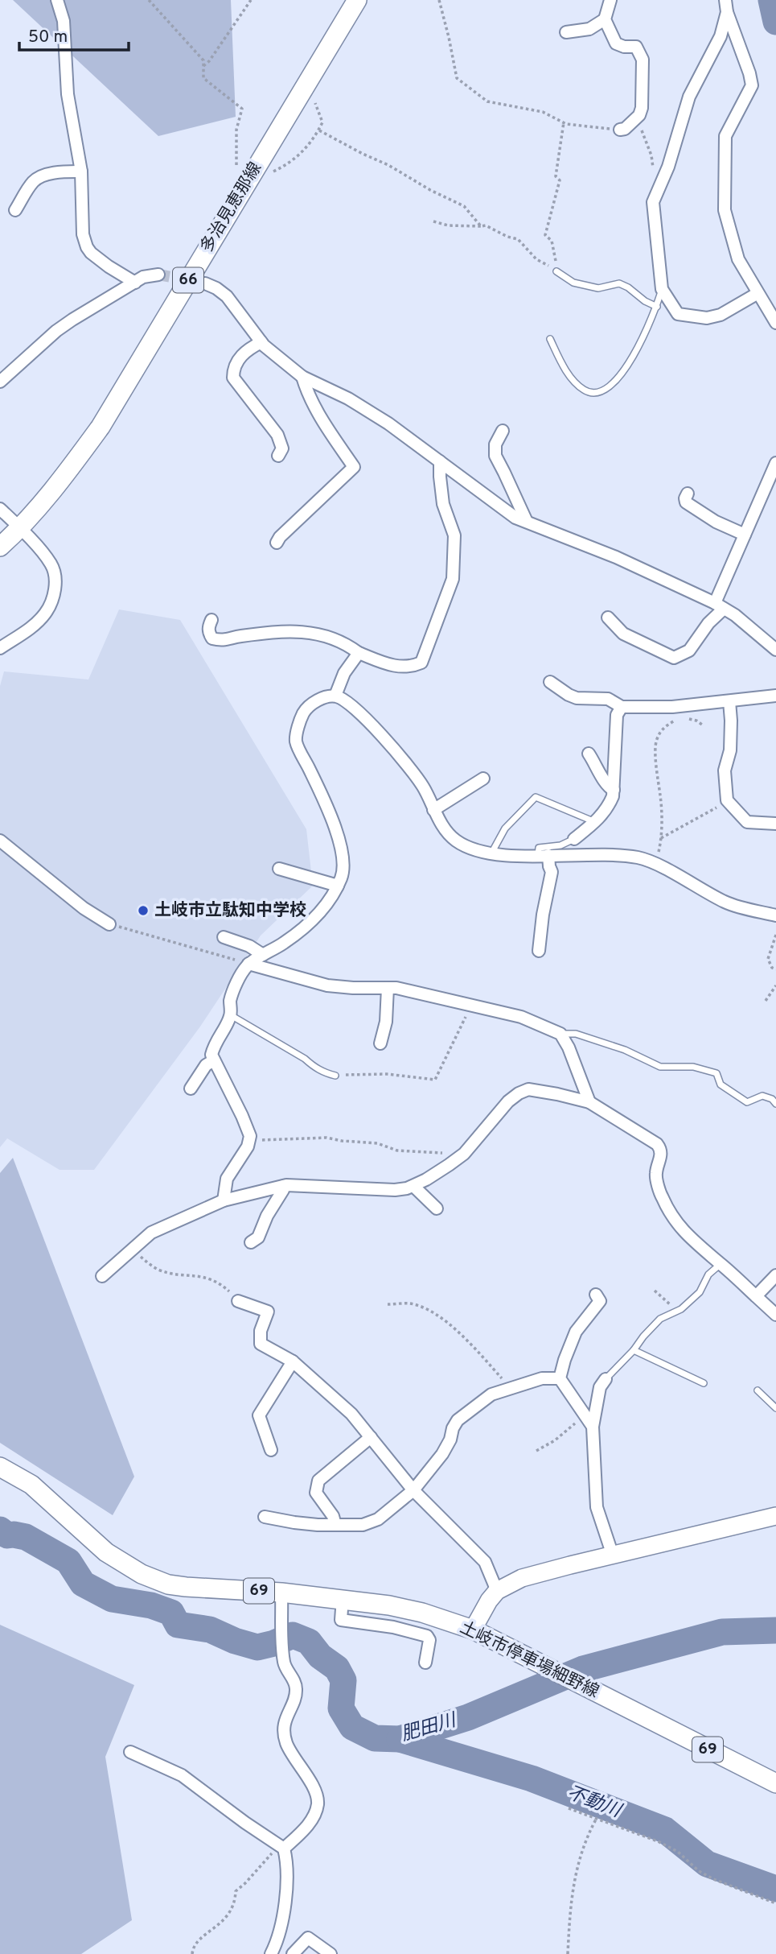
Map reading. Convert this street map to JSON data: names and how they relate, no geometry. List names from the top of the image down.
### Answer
{
  "streets": {
    "main road": [
      "多治見恵那線",
      "66",
      "69",
      "土岐市停車場細野線"
    ]
  },
  "water": ["肥田川", "不動川"],
  "places": ["土岐市立駄知中学校"],
  "scale_bar": "50 m"
}
